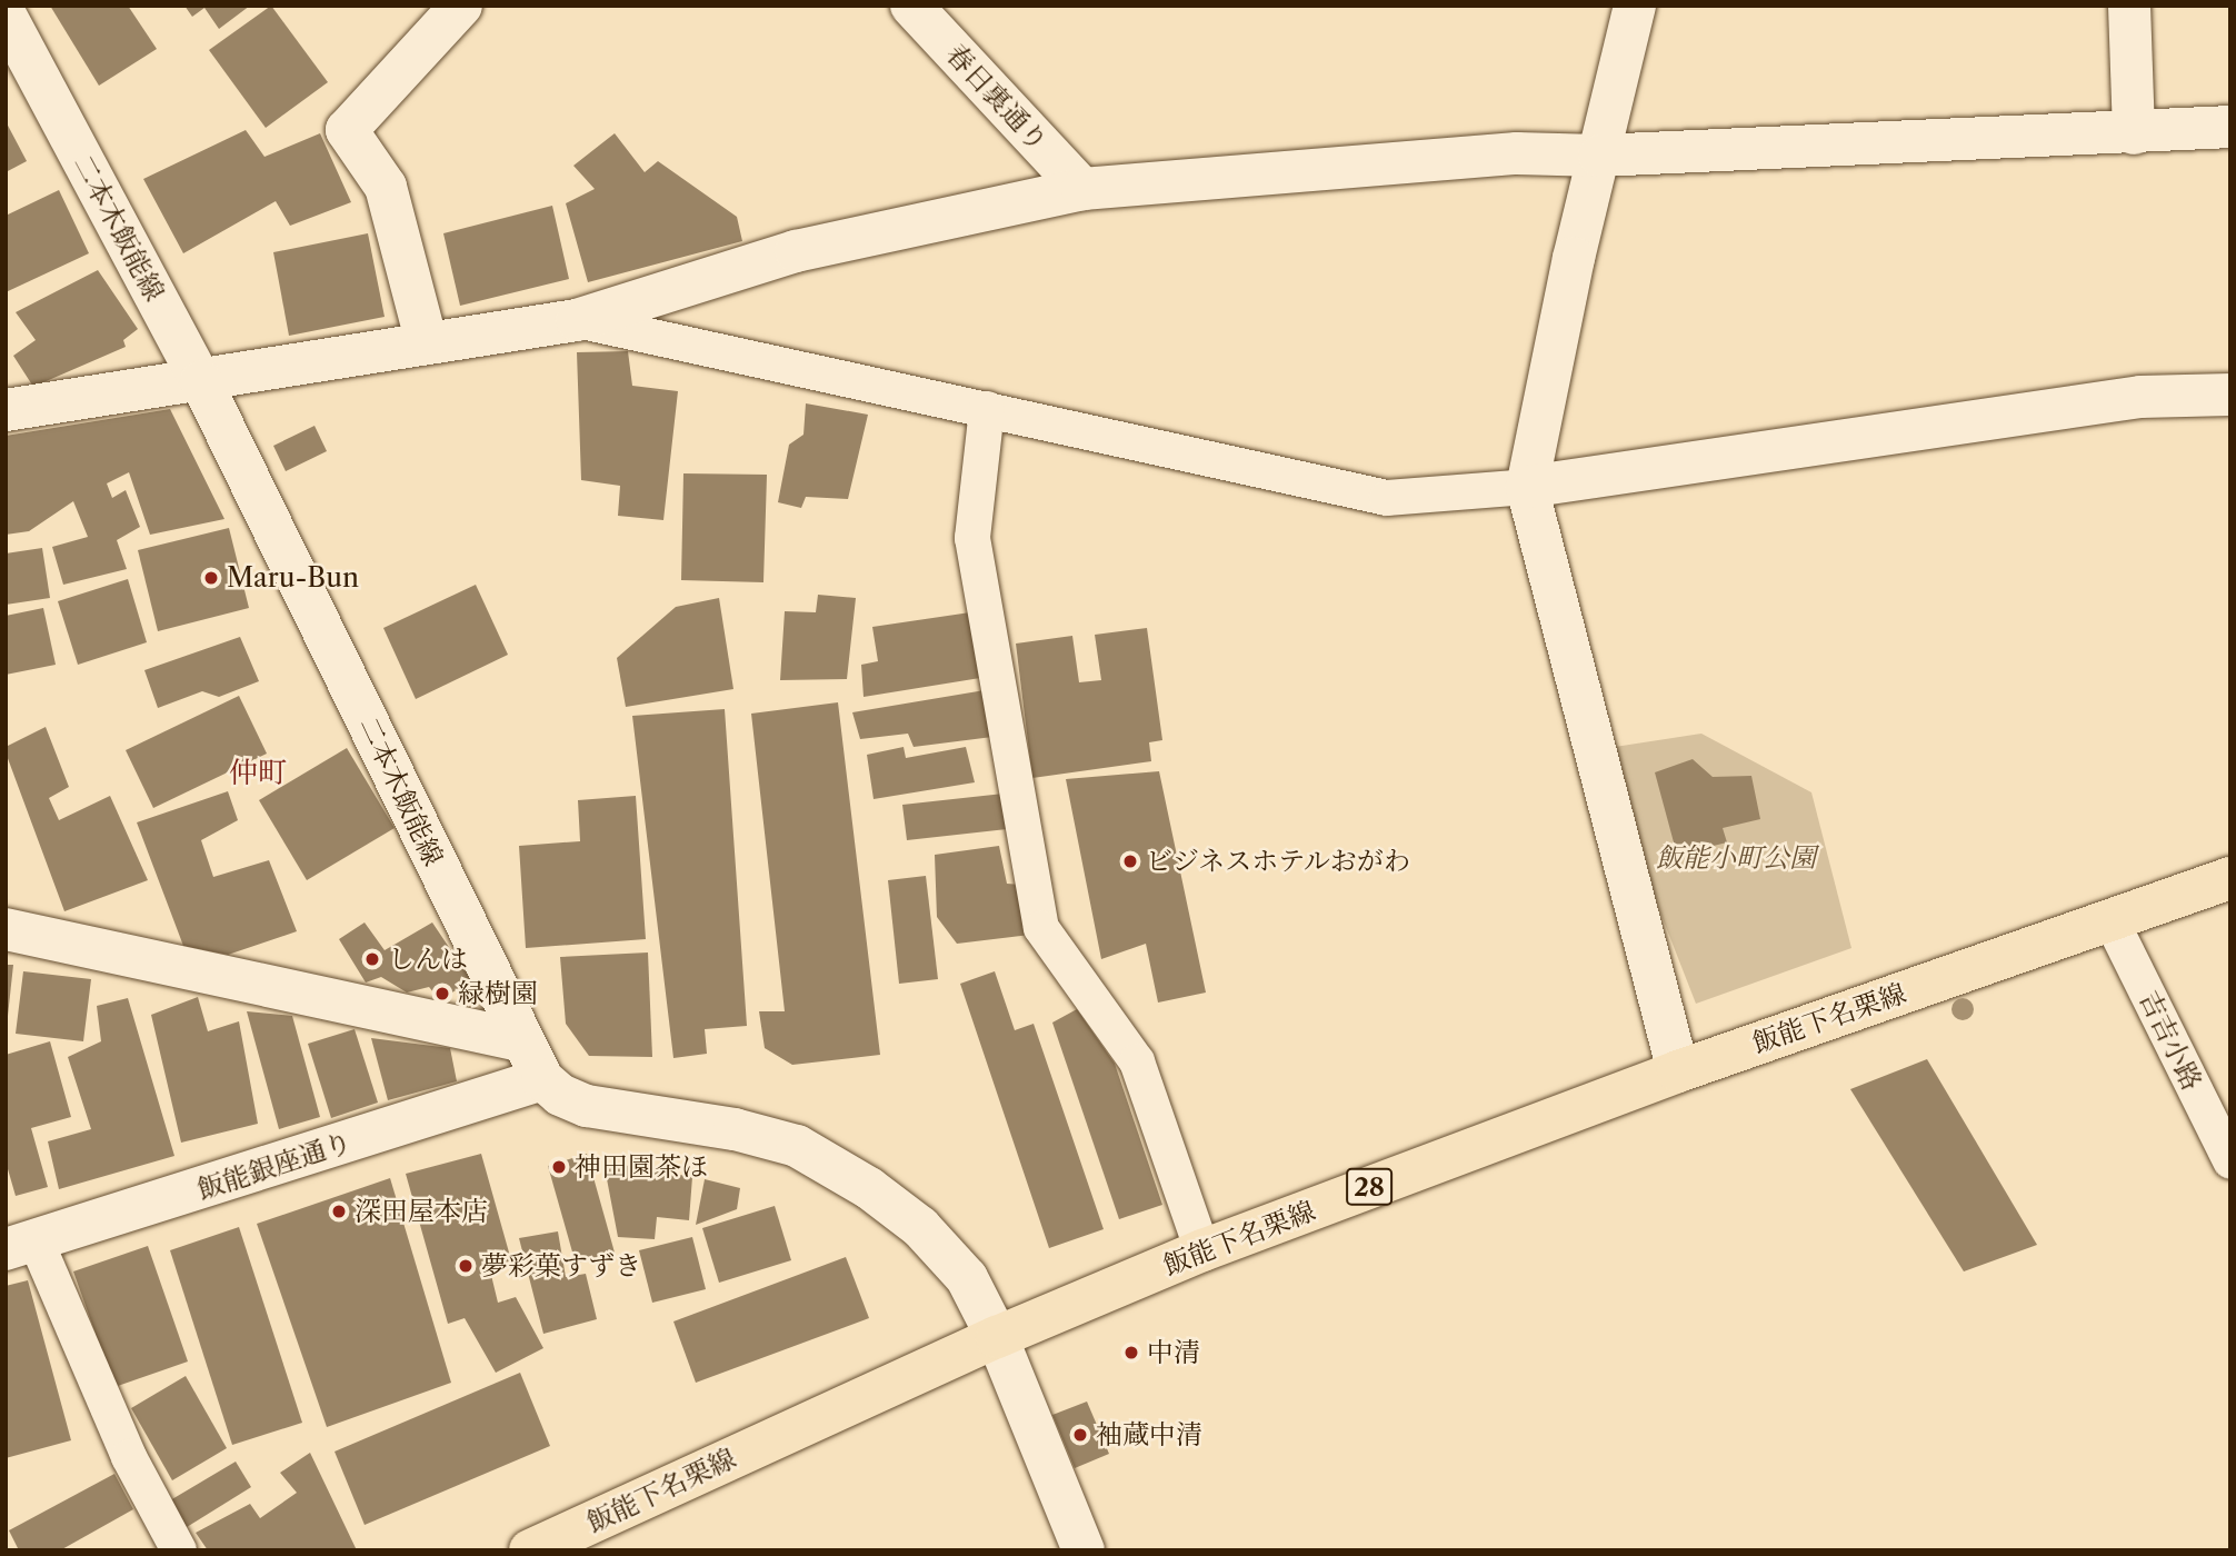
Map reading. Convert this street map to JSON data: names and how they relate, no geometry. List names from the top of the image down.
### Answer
{
  "streets": {
    "main road": ["飯能下名栗線", "28"],
    "street": ["春日裏通り", "二本木飯能線", "飯能銀座通り"],
    "lane": ["吉吉小路"]
  },
  "crossings": [
    ["二本木飯能線", "飯能下名栗線"],
    ["二本木飯能線", "飯能銀座通り"],
    ["飯能下名栗線", "吉吉小路"]
  ],
  "districts": ["仲町"],
  "parks": ["飯能小町公園"],
  "places": [
    "Maru-Bun",
    "ビジネスホテルおがわ",
    "しんは",
    "緑樹園",
    "神田園茶ほ",
    "深田屋本店",
    "夢彩菓すずき",
    "中清",
    "袖蔵中清"
  ]
}
